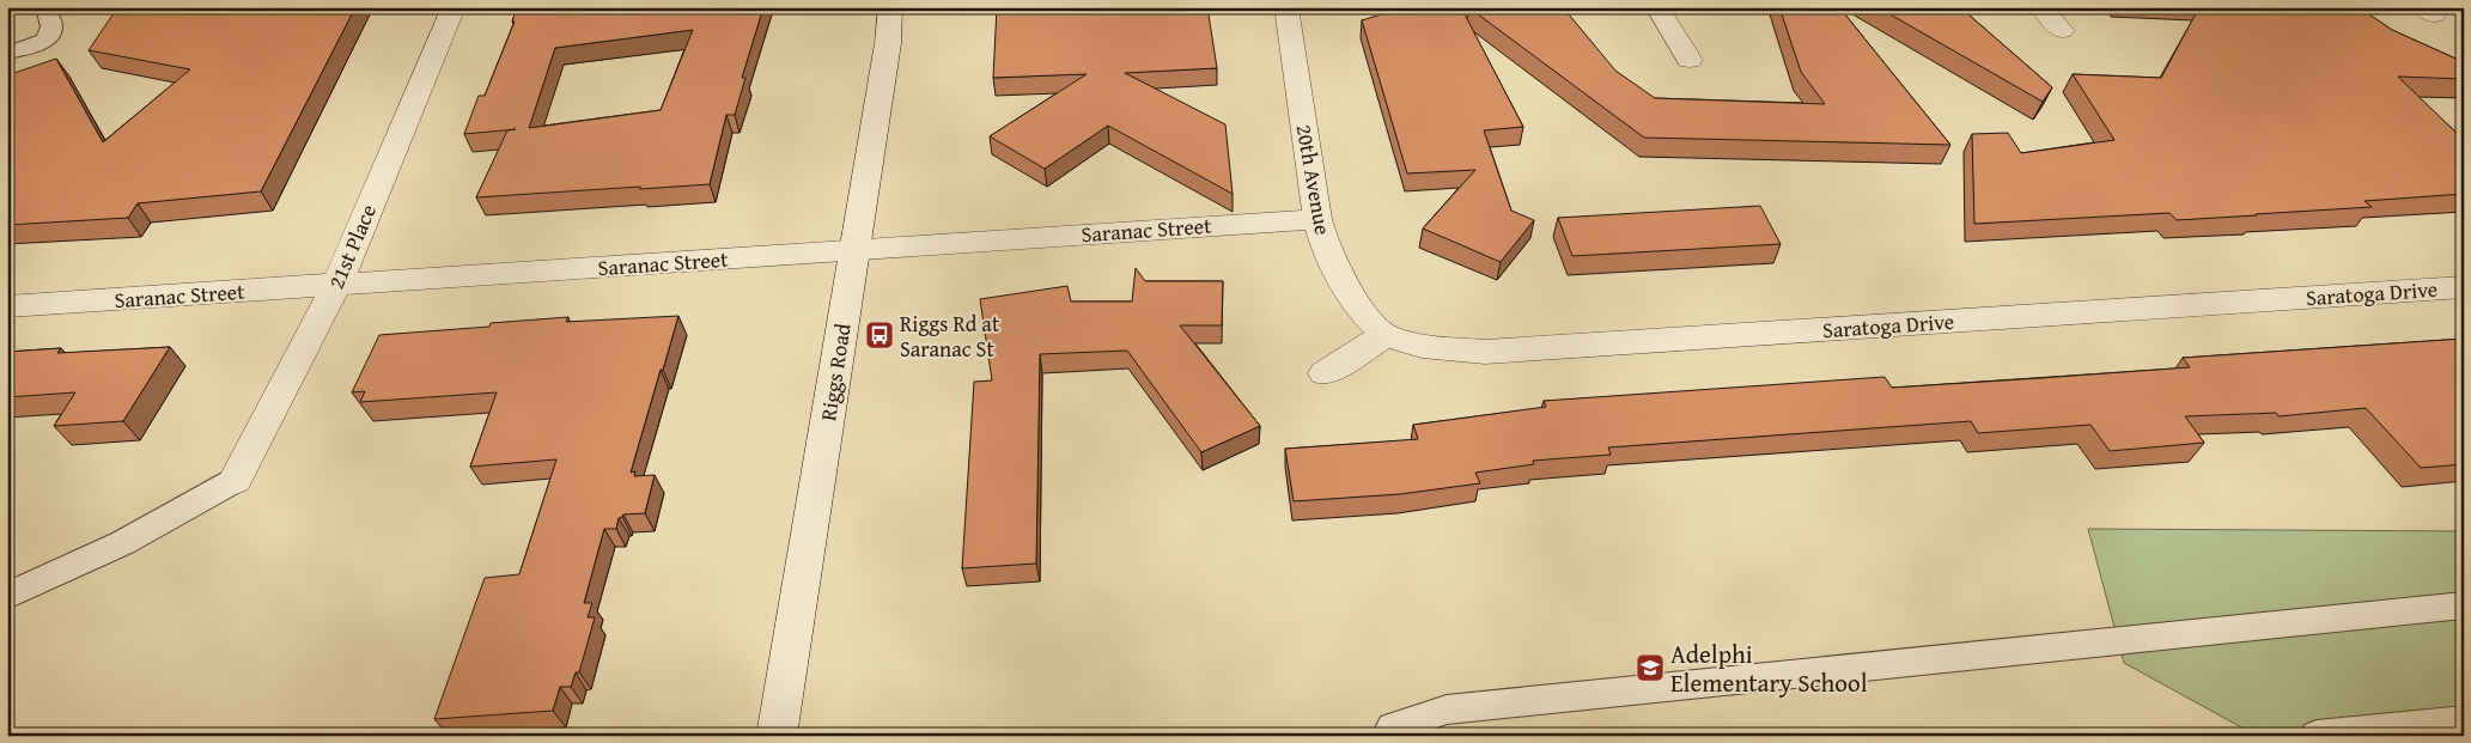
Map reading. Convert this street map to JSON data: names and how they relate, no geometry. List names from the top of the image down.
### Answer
{
  "streets": {
    "street": [
      "20th Avenue",
      "Saranac Street",
      "21st Place",
      "Saratoga Drive",
      "Riggs Road"
    ]
  },
  "crossings": [
    ["20th Avenue", "Saranac Street"],
    ["20th Avenue", "Saratoga Drive"],
    ["Saranac Street", "21st Place"],
    ["Saranac Street", "Riggs Road"]
  ],
  "places": {
    "bus stop": ["Riggs Rd at Saranac St"],
    "school or university": ["Adelphi Elementary School"]
  }
}
